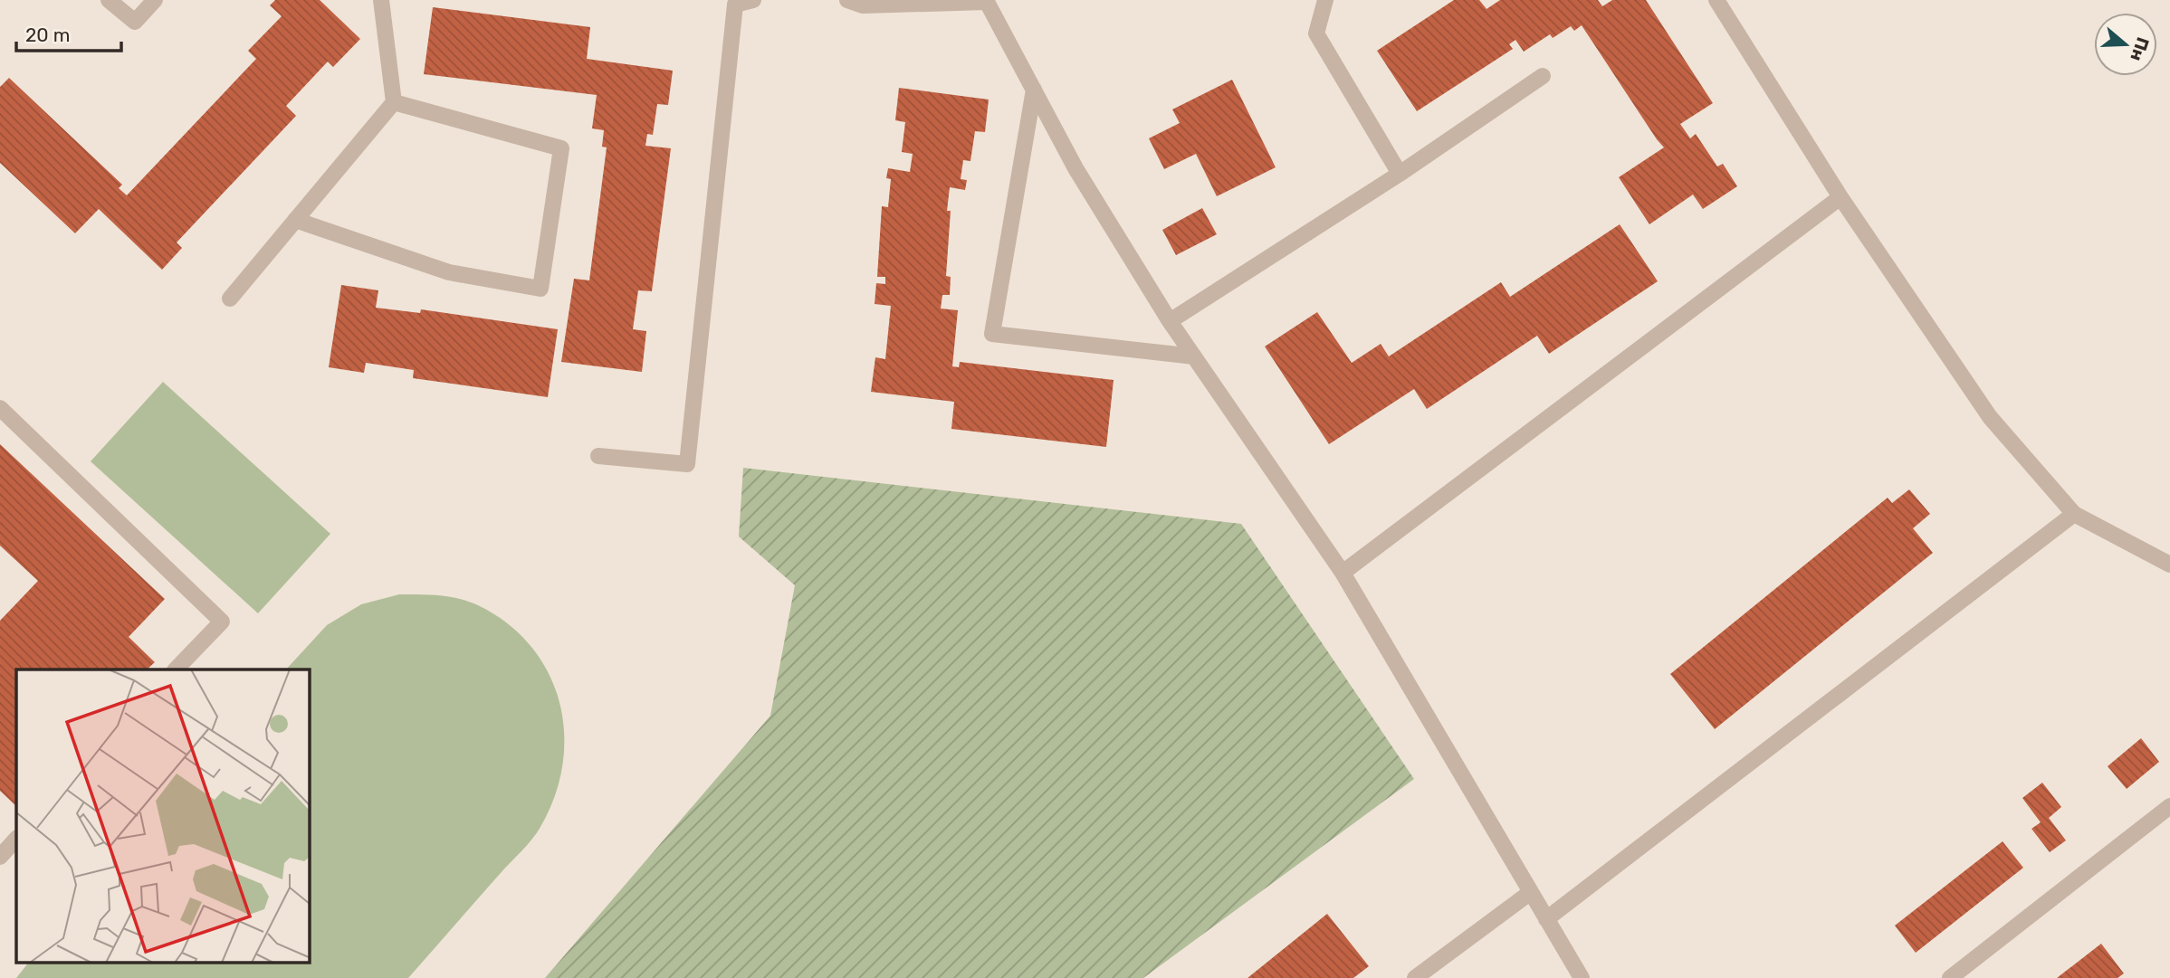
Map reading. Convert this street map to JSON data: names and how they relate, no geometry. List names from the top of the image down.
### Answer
{
  "scale_bar": "20 m",
  "north": "right"
}
